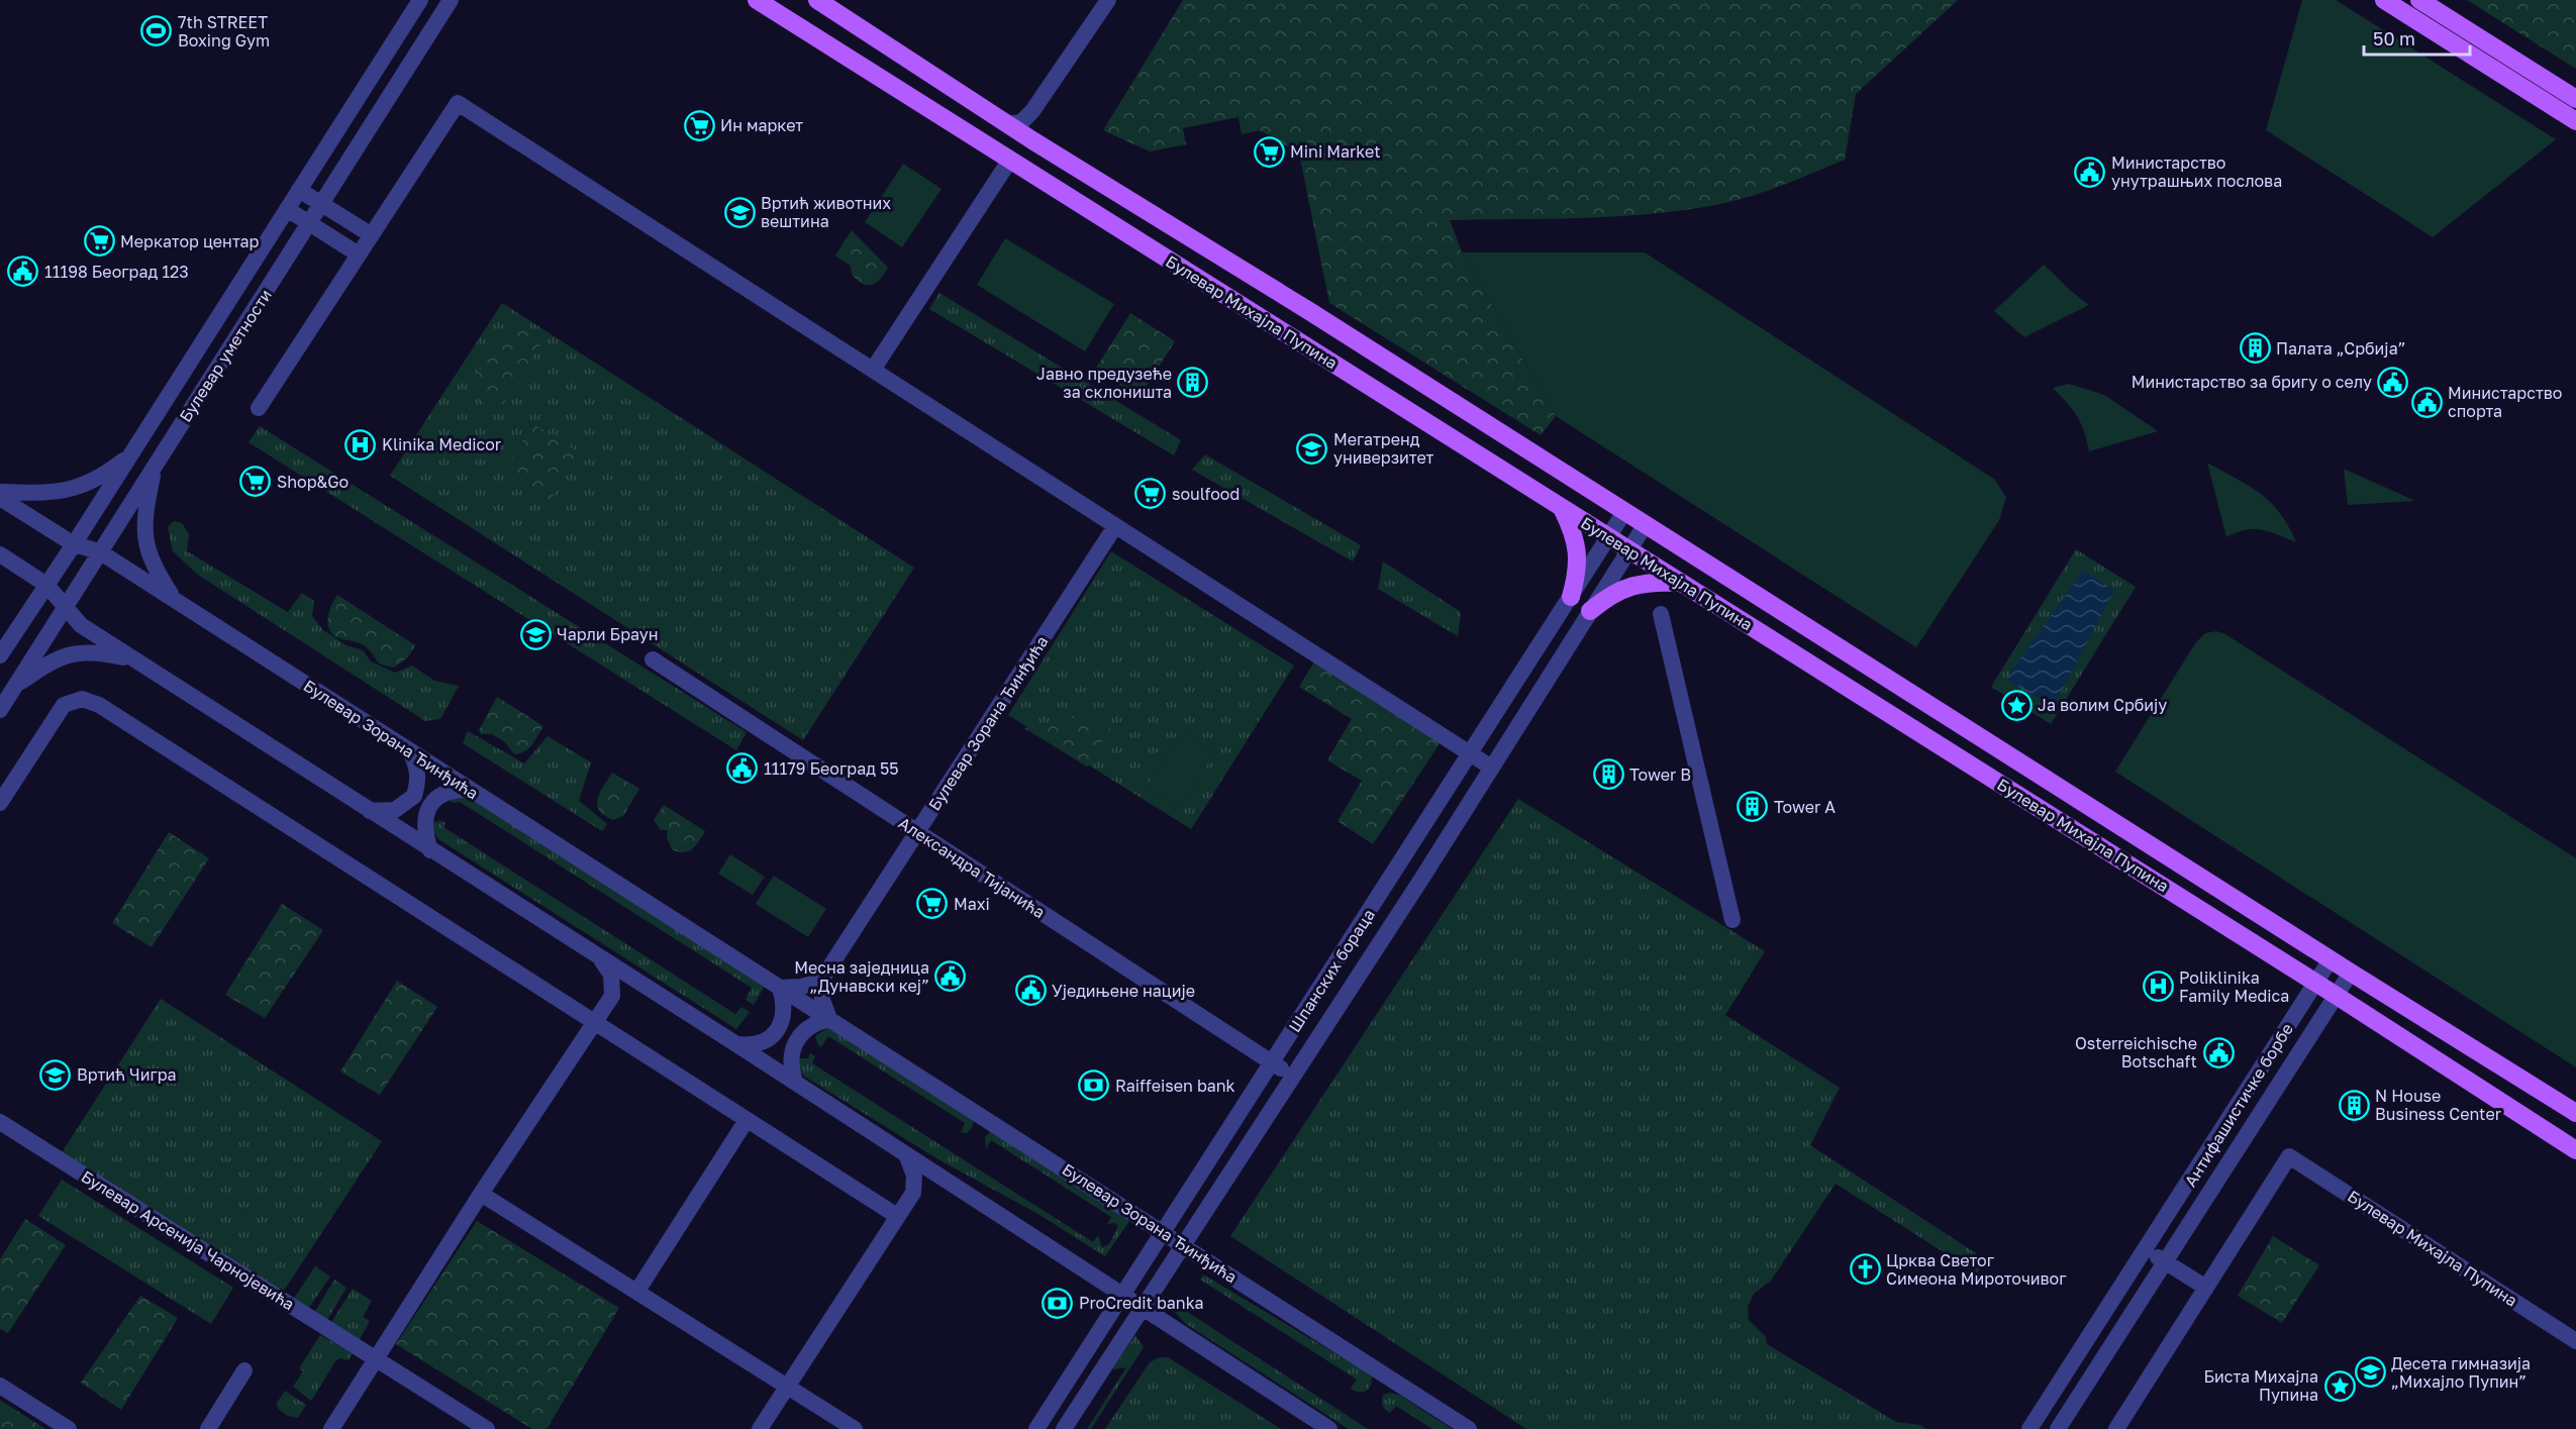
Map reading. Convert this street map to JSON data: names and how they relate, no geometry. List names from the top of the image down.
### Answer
{
  "streets": {
    "main road": ["Булевар Михајла Пупина"],
    "street": [
      "Булевар уметности",
      "Булевар Зорана Ђинђића",
      "Александра Тијанића",
      "Шпанских бораца",
      "Антифашистичке борбе",
      "Булевар Арсенија Чарнојевића"
    ]
  },
  "crossings": [
    ["Булевар Михајла Пупина", "Шпанских бораца"],
    ["Булевар Михајла Пупина", "Антифашистичке борбе"],
    ["Булевар уметности", "Булевар Зорана Ђинђића"],
    ["Булевар Зорана Ђинђића", "Александра Тијанића"],
    ["Булевар Зорана Ђинђића", "Шпанских бораца"],
    ["Александра Тијанића", "Шпанских бораца"]
  ],
  "places": {
    "sports": ["7th STREET Boxing Gym"],
    "supermarket": [
      "Ин маркет",
      "Mini Market",
      "Меркатор центар",
      "Shop&Go",
      "soulfood",
      "Maxi"
    ],
    "public building": [
      "Министарство унутрашњих послова",
      "11198 Београд 123",
      "Министарство за бригу о селу",
      "Министарство спорта",
      "11179 Београд 55",
      "Месна заједница „Дунавски кеј”",
      "Уједињене нације",
      "Osterreichische Botschaft"
    ],
    "school or university": [
      "Вртић животних вештина",
      "Мегатренд универзитет",
      "Чарли Браун",
      "Вртић Чигра",
      "Десета гимназија „Михајло Пупин”"
    ],
    "building": [
      "Палата „Србија”",
      "Јавно предузеће за склоништа",
      "Tower B",
      "Tower A",
      "N House Business Center"
    ],
    "hospital": ["Klinika Medicor", "Poliklinika Family Medica"],
    "place": ["Ја волим Србију", "Биста Михајла Пупина"],
    "bank": ["Raiffeisen bank", "ProCredit banka"],
    "church": ["Црква Светог Симеона Мироточивог"]
  },
  "scale_bar": "50 m"
}
